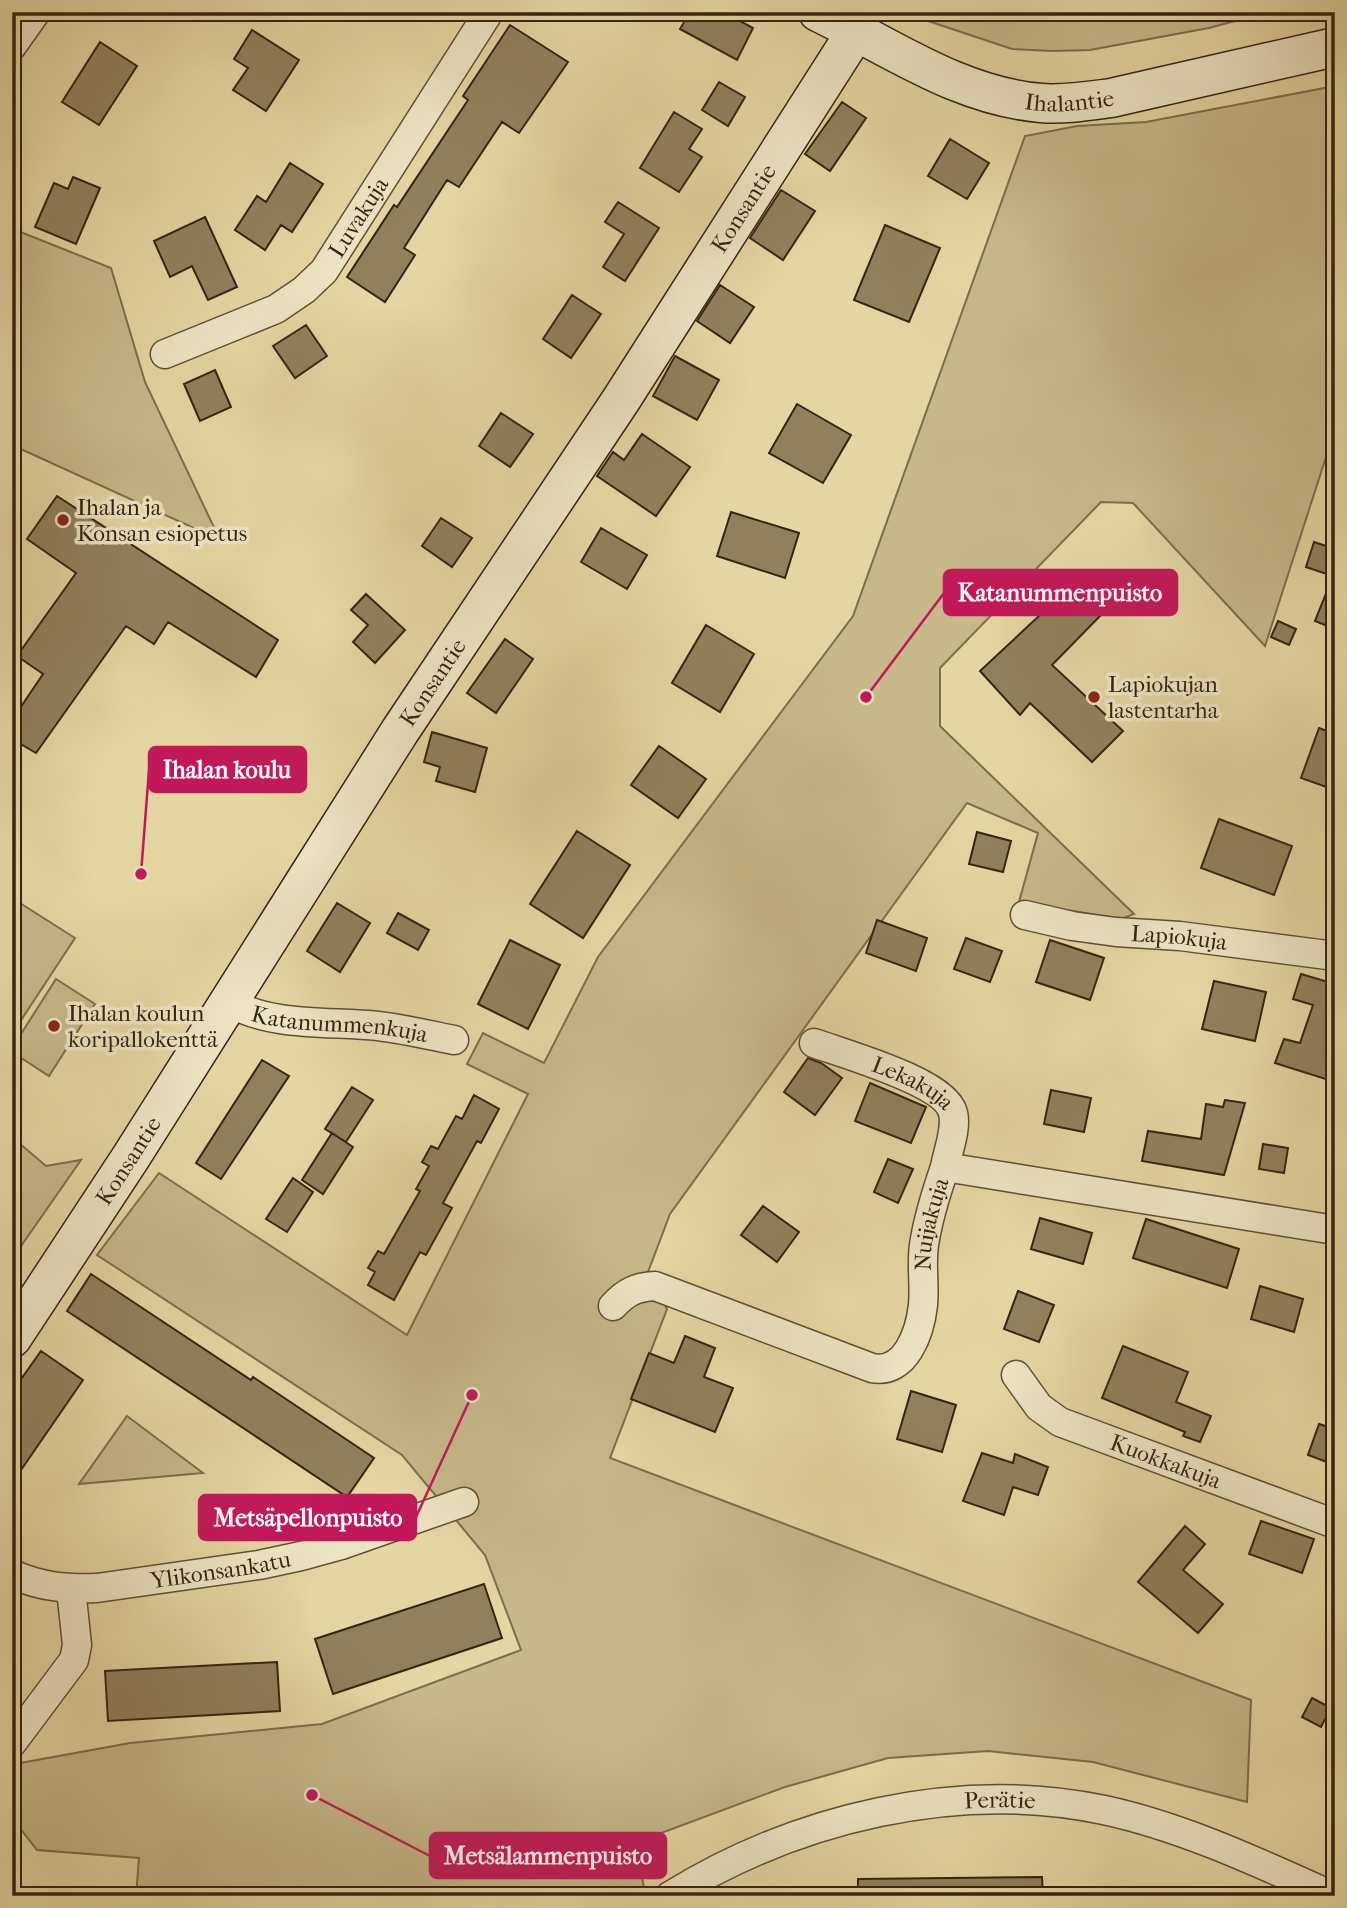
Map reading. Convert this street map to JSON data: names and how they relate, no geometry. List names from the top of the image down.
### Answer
{
  "streets": {
    "street": [
      "Ihalantie",
      "Konsantie",
      "Luvakuja",
      "Lapiokuja",
      "Katanummenkuja",
      "Lekakuja",
      "Nuijakuja",
      "Kuokkakuja",
      "Ylikonsankatu",
      "Perätie"
    ]
  },
  "crossings": [
    ["Ihalantie", "Konsantie"],
    ["Konsantie", "Katanummenkuja"],
    ["Lekakuja", "Nuijakuja"]
  ],
  "places": [
    "Ihalan ja Konsan esiopetus",
    "Katanummenpuisto",
    "Lapiokujan lastentarha",
    "Ihalan koulu",
    "Ihalan koulun koripallokenttä",
    "Metsäpellonpuisto",
    "Metsälammenpuisto"
  ]
}
